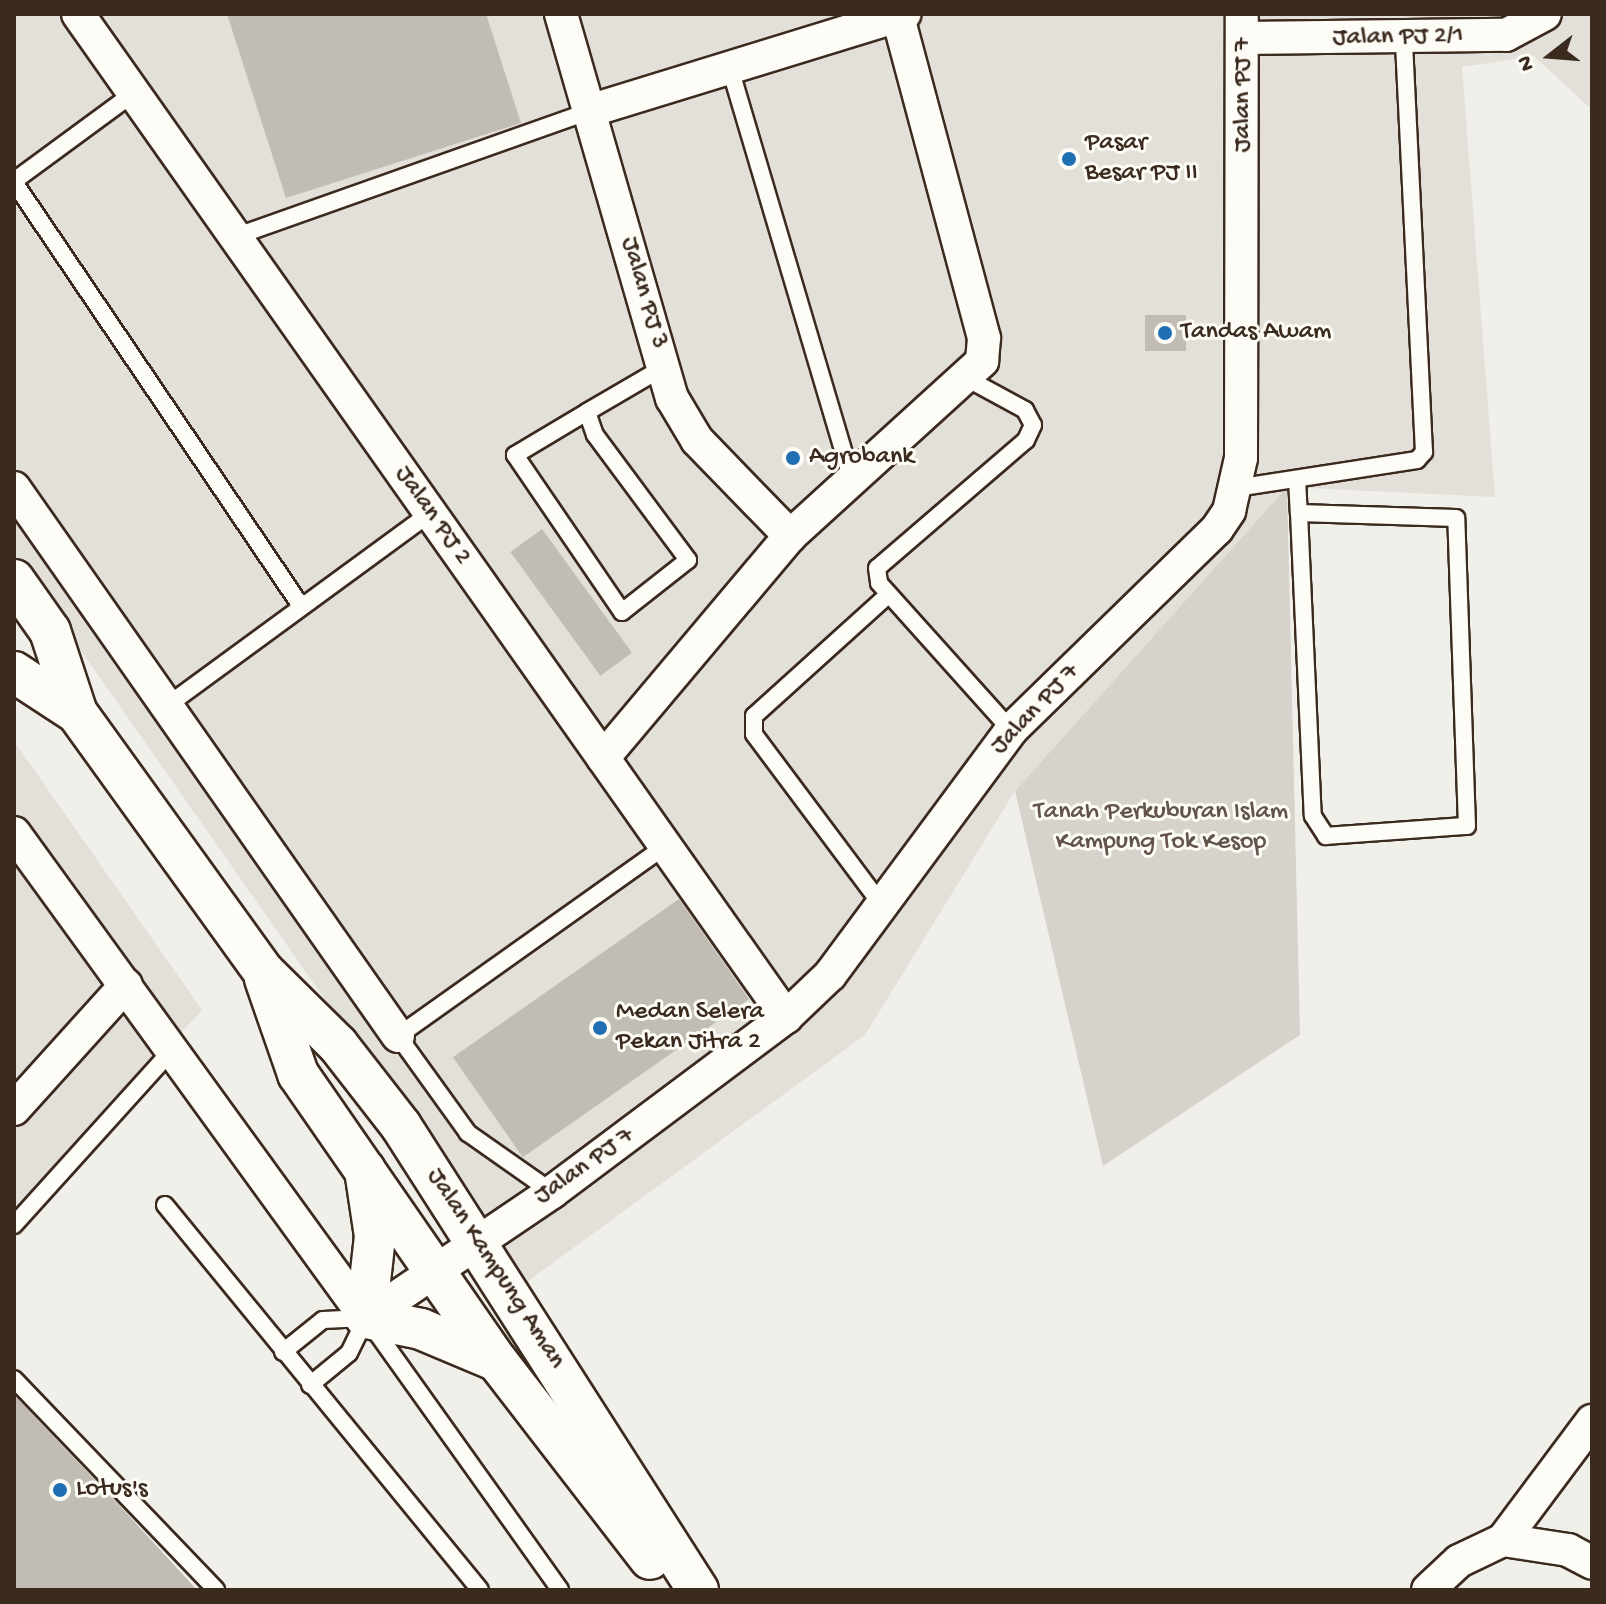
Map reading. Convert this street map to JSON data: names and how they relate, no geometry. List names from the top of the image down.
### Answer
{
  "streets": {
    "street": [
      "Jalan PJ 2/1",
      "Jalan PJ 7",
      "Jalan PJ 3",
      "Jalan PJ 2",
      "Jalan Kampung Aman"
    ]
  },
  "crossings": [
    ["Jalan PJ 2/1", "Jalan PJ 7"],
    ["Jalan PJ 7", "Jalan PJ 2"],
    ["Jalan PJ 7", "Jalan Kampung Aman"]
  ],
  "parks": ["Tanah Perkuburan Islam Kampung Tok Kesop"],
  "places": [
    "Pasar Besar PJ II",
    "Tandas Awam",
    "Agrobank",
    "Medan Selera Pekan Jitra 2",
    "Lotus's"
  ],
  "north": "left"
}
